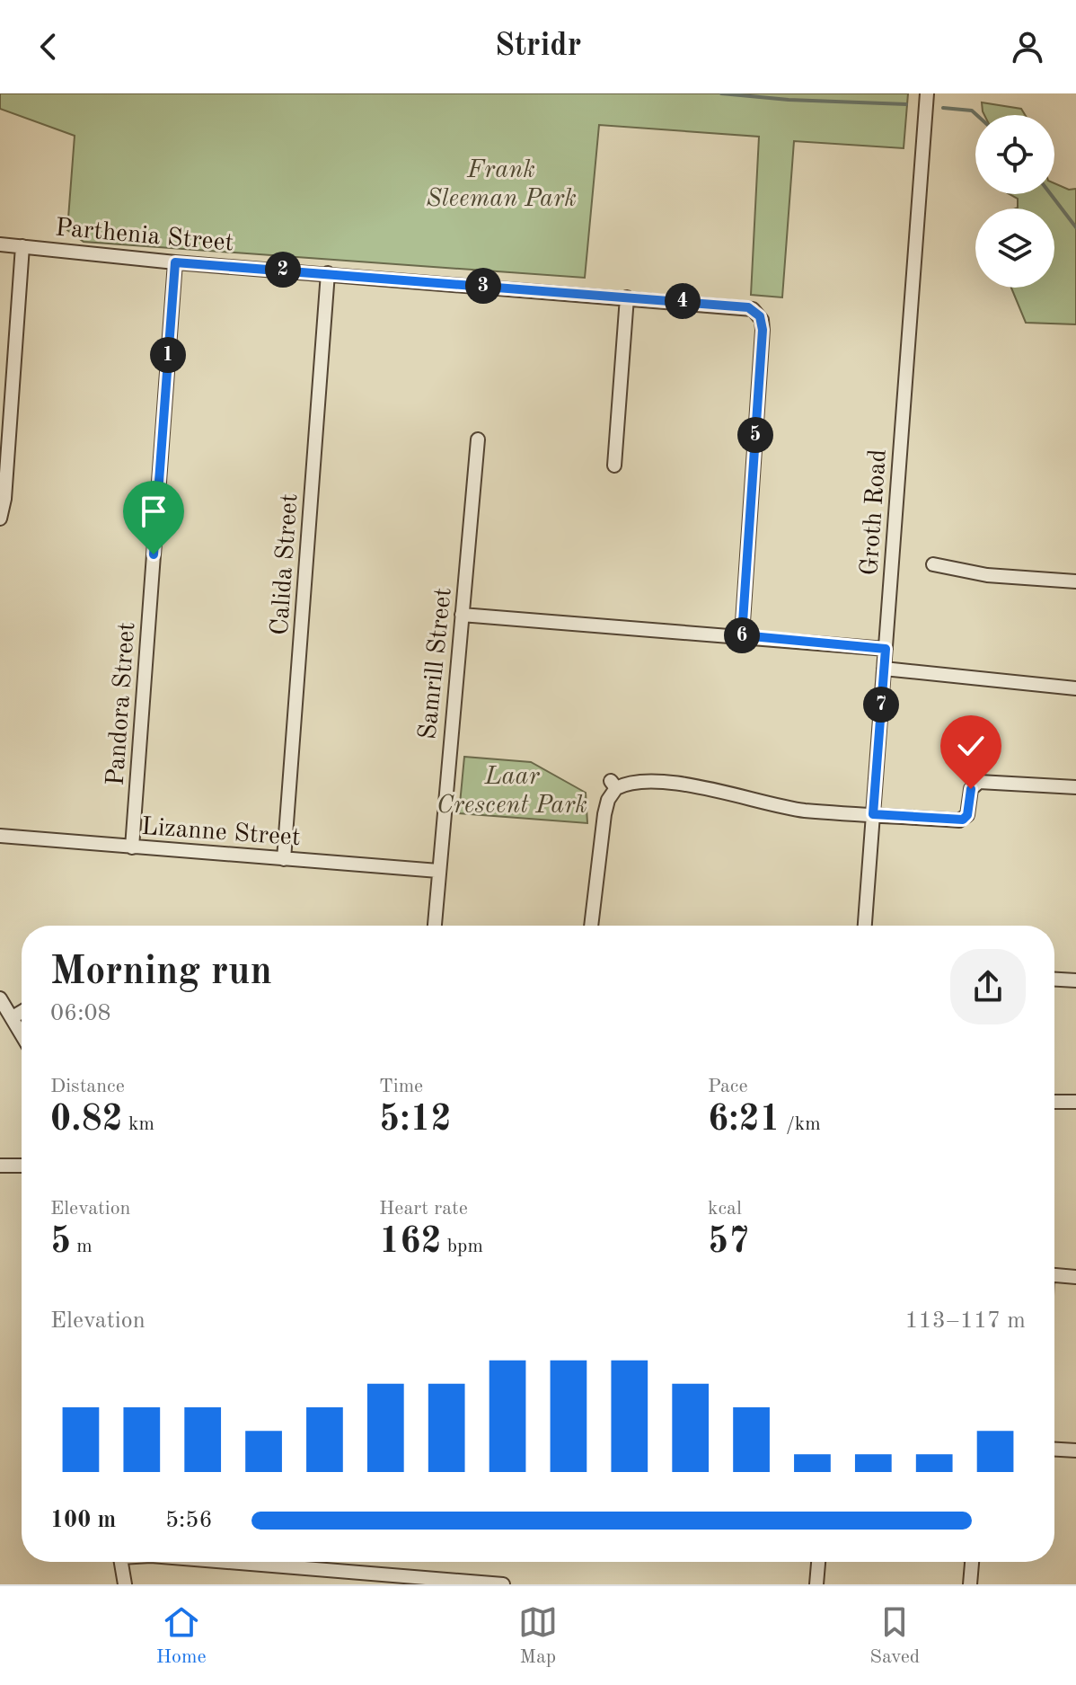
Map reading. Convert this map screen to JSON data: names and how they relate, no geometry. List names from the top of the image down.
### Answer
{
  "streets": {
    "street": [
      "Parthenia Street",
      "Groth Road",
      "Calida Street",
      "Samrill Street",
      "Pandora Street",
      "Lizanne Street"
    ]
  },
  "crossings": [
    ["Parthenia Street", "Calida Street"],
    ["Parthenia Street", "Pandora Street"],
    ["Calida Street", "Lizanne Street"],
    ["Samrill Street", "Lizanne Street"],
    ["Pandora Street", "Lizanne Street"]
  ],
  "parks": ["Frank Sleeman Park", "Laar Crescent Park"],
  "page": {
    "header": "Stridr",
    "pins": [
      "2",
      "3",
      "4",
      "1",
      "5",
      "6",
      "7"
    ],
    "heading": ["Morning run", "06:08"],
    "stats": [
      ["Distance", "0.82 km"],
      ["Time", "5:12"],
      ["Pace", "6:21 /km"],
      ["Elevation", "5 m"],
      ["Heart rate", "162 bpm"],
      ["kcal", "57"]
    ],
    "chart": ["Elevation", "113–117 m"],
    "list": [
      {
        "name": "100 m",
        "note": "5:56"
      }
    ],
    "tabs": ["Home", "Map", "Saved"]
  }
}
